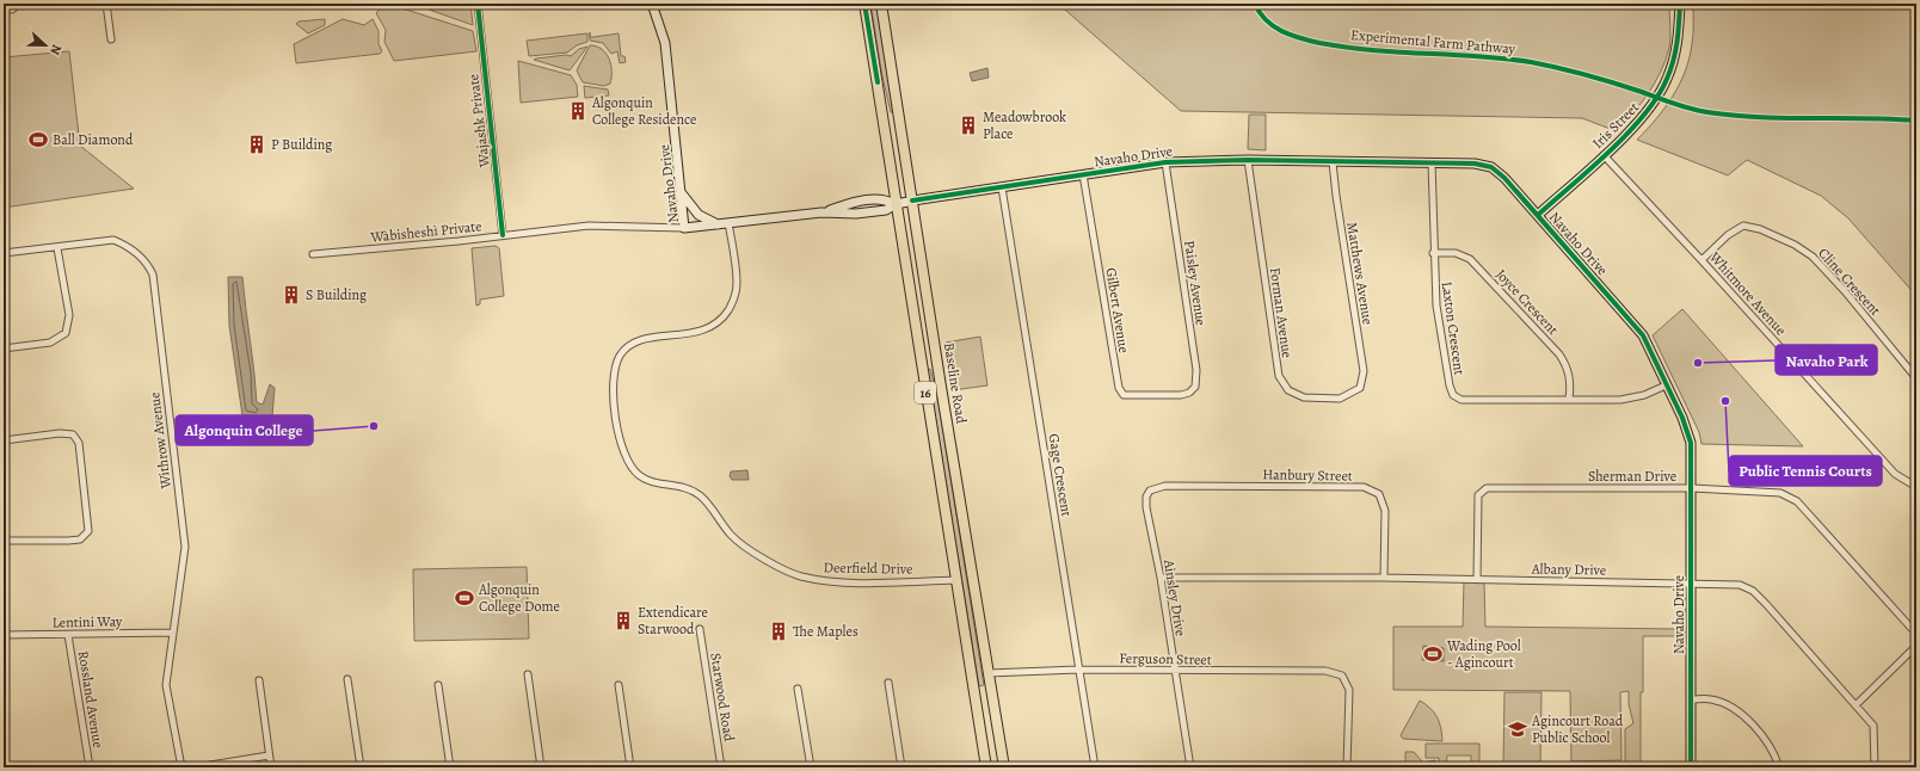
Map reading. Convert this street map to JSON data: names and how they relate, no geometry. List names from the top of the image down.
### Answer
{
  "streets": {
    "main road": ["Baseline Road", "16"],
    "street": [
      "Wajashk Private",
      "Iris Street",
      "Navaho Drive",
      "Wàbisheshì Private",
      "Matthews Avenue",
      "Cline Crescent",
      "Paisley Avenue",
      "Whitmore Avenue",
      "Joyce Crescent",
      "Gilbert Avenue",
      "Forman Avenue",
      "Laxton Crescent",
      "Withrow Avenue",
      "Gage Crescent",
      "Hanbury Street",
      "Sherman Drive",
      "Deerfield Drive",
      "Albany Drive",
      "Ainsley Drive",
      "Lentini Way",
      "Ferguson Street",
      "Starwood Road",
      "Rossland Avenue"
    ],
    "cycle path": ["Experimental Farm Pathway"]
  },
  "crossings": [
    ["Wajashk Private", "Wàbisheshì Private"],
    ["Iris Street", "Navaho Drive"],
    ["Iris Street", "Whitmore Avenue"],
    ["Navaho Drive", "Wàbisheshì Private"],
    ["Navaho Drive", "Matthews Avenue"],
    ["Navaho Drive", "Paisley Avenue"],
    ["Navaho Drive", "Gilbert Avenue"],
    ["Navaho Drive", "Forman Avenue"],
    ["Navaho Drive", "Laxton Crescent"],
    ["Navaho Drive", "Baseline Road"],
    ["Navaho Drive", "16"],
    ["Navaho Drive", "Gage Crescent"],
    ["Navaho Drive", "Sherman Drive"],
    ["Navaho Drive", "Deerfield Drive"],
    ["Navaho Drive", "Albany Drive"],
    ["Matthews Avenue", "Forman Avenue"],
    ["Cline Crescent", "Whitmore Avenue"],
    ["Paisley Avenue", "Gilbert Avenue"],
    ["Joyce Crescent", "Laxton Crescent"],
    ["Baseline Road", "Ferguson Street"],
    ["16", "Deerfield Drive"],
    ["Withrow Avenue", "Lentini Way"],
    ["Gage Crescent", "Ferguson Street"],
    ["Hanbury Street", "Albany Drive"],
    ["Hanbury Street", "Ainsley Drive"],
    ["Sherman Drive", "Albany Drive"],
    ["Albany Drive", "Ainsley Drive"],
    ["Ainsley Drive", "Ferguson Street"],
    ["Lentini Way", "Rossland Avenue"]
  ],
  "places": {
    "building": [
      "Algonquin College Residence",
      "Meadowbrook Place",
      "P Building",
      "S Building",
      "Extendicare Starwood",
      "The Maples"
    ],
    "sports": ["Ball Diamond", "Algonquin College Dome", "Wading Pool - Agincourt"],
    "other": ["Navaho Park", "Public Tennis Courts", "Algonquin College"],
    "school or university": ["Agincourt Road Public School"]
  },
  "north": "right"
}
